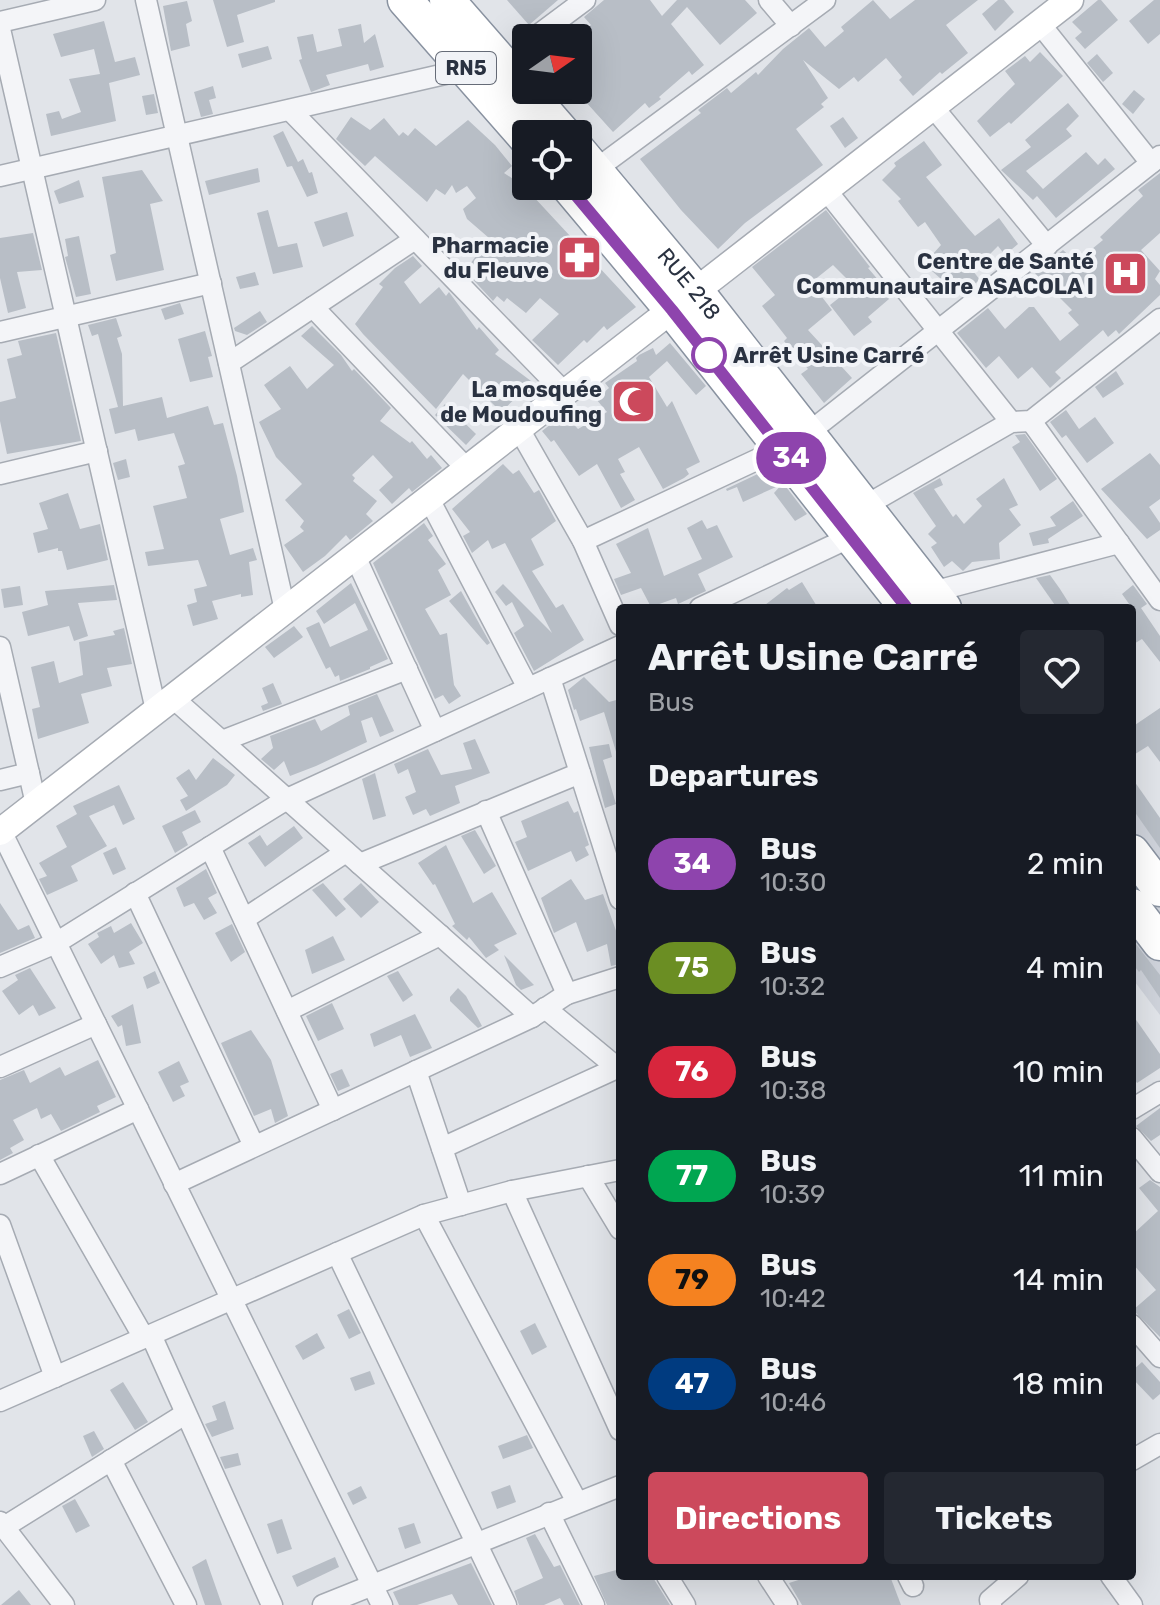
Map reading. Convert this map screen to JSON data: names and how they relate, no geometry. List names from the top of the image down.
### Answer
{
  "streets": {
    "highway": ["RN5", "RUE 218"]
  },
  "places": {
    "pharmacy": ["Pharmacie du Fleuve"],
    "hospital": ["Centre de Santé Communautaire ASACOLA I"],
    "other": ["Arrêt Usine Carré"],
    "mosque": ["La mosquée de Moudoufing"]
  },
  "lines": ["bus line 34"],
  "north": "right",
  "page": {
    "on_map": "34",
    "heading": [
      ["Arrêt Usine Carré", "Bus"],
      "Departures"
    ],
    "list": [
      {
        "mark": "34",
        "name": "Bus",
        "note": "10:30",
        "value": "2 min"
      },
      {
        "mark": "75",
        "name": "Bus",
        "note": "10:32",
        "value": "4 min"
      },
      {
        "mark": "76",
        "name": "Bus",
        "note": "10:38",
        "value": "10 min"
      },
      {
        "mark": "77",
        "name": "Bus",
        "note": "10:39",
        "value": "11 min"
      },
      {
        "mark": "79",
        "name": "Bus",
        "note": "10:42",
        "value": "14 min"
      },
      {
        "mark": "47",
        "name": "Bus",
        "note": "10:46",
        "value": "18 min"
      }
    ],
    "buttons": ["Directions", "Tickets"]
  }
}
